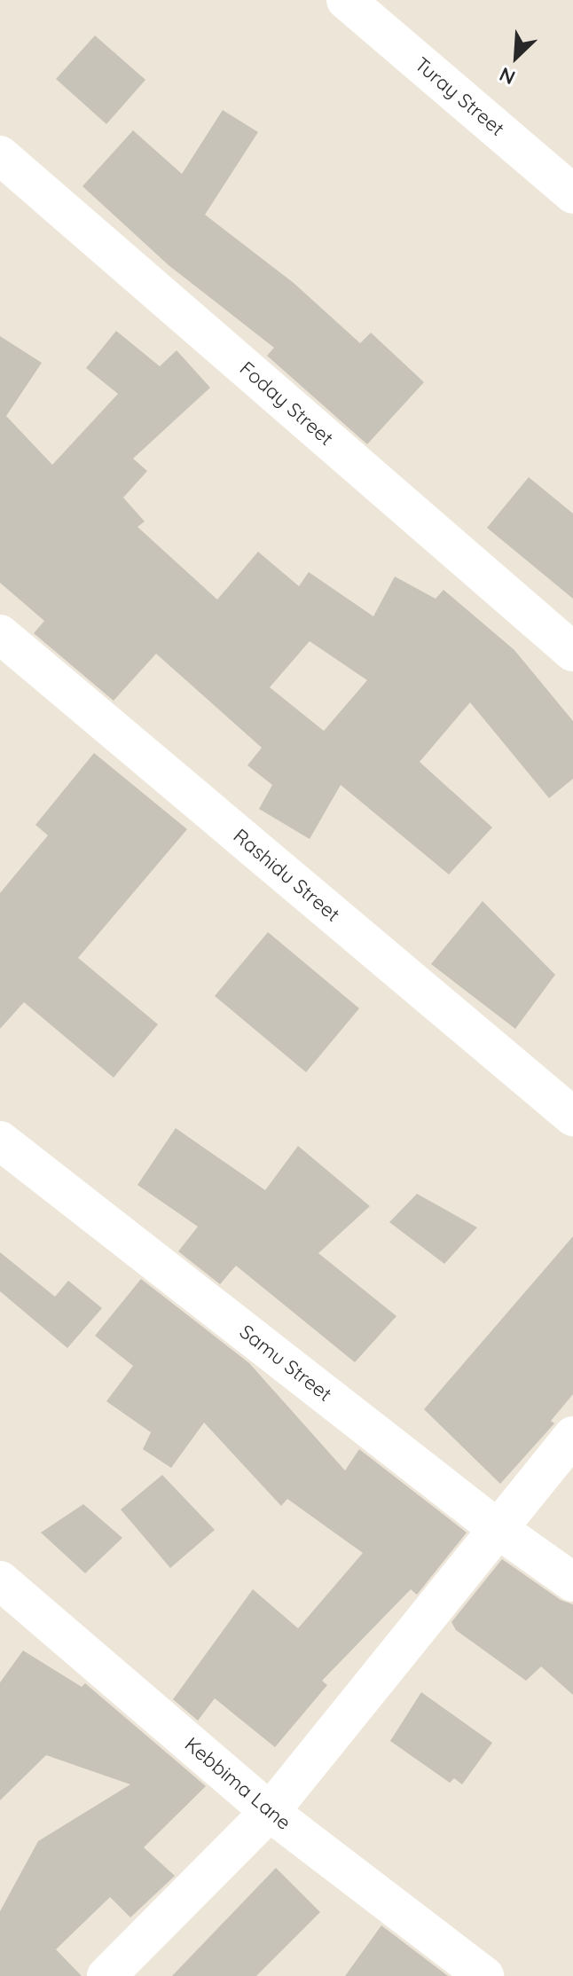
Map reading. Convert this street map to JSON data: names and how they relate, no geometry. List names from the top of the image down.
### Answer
{
  "streets": {
    "street": [
      "Turay Street",
      "Foday Street",
      "Rashidu Street",
      "Samu Street",
      "Kebbima Lane"
    ]
  },
  "north": "bottom left"
}
